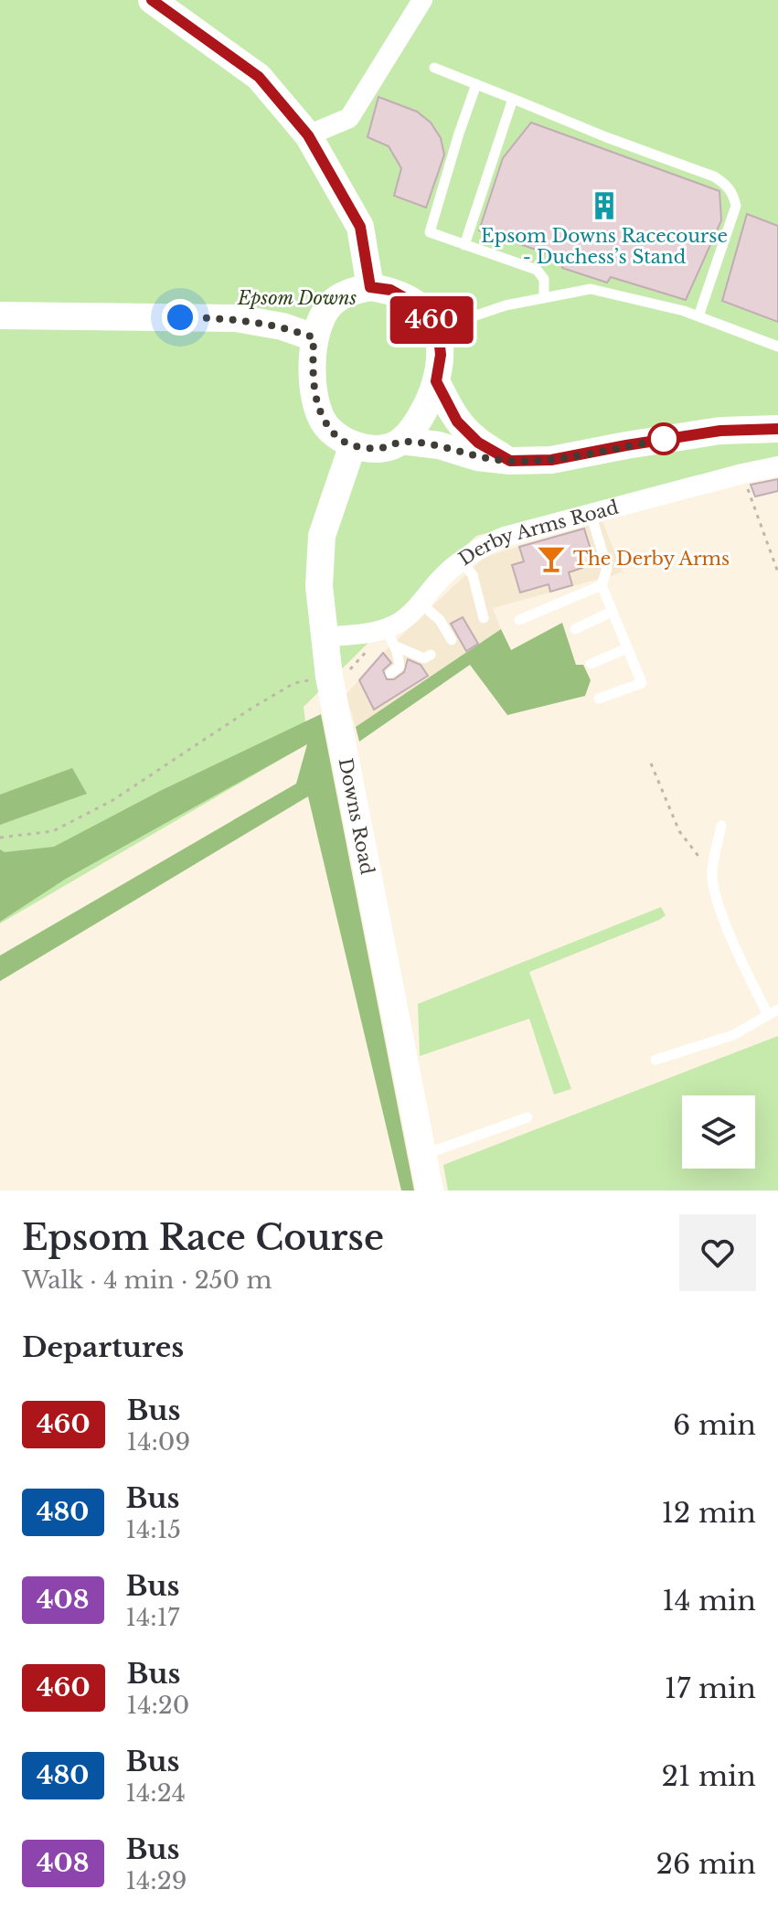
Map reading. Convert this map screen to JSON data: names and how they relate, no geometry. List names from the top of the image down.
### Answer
{
  "streets": {
    "main road": ["Downs Road"],
    "street": ["Derby Arms Road"]
  },
  "crossings": [
    ["Derby Arms Road", "Downs Road"]
  ],
  "parks": ["Epsom Downs"],
  "places": {
    "building": ["Epsom Downs Racecourse - Duchess’s Stand"],
    "bar": ["The Derby Arms"]
  },
  "lines": ["bus line 460"],
  "page": {
    "on_map": "460",
    "heading": [
      ["Epsom Race Course", "Walk · 4 min · 250 m"],
      "Departures"
    ],
    "list": [
      {
        "mark": "460",
        "name": "Bus",
        "note": "14:09",
        "value": "6 min"
      },
      {
        "mark": "480",
        "name": "Bus",
        "note": "14:15",
        "value": "12 min"
      },
      {
        "mark": "408",
        "name": "Bus",
        "note": "14:17",
        "value": "14 min"
      },
      {
        "mark": "460",
        "name": "Bus",
        "note": "14:20",
        "value": "17 min"
      },
      {
        "mark": "480",
        "name": "Bus",
        "note": "14:24",
        "value": "21 min"
      },
      {
        "mark": "408",
        "name": "Bus",
        "note": "14:29",
        "value": "26 min"
      }
    ]
  }
}
